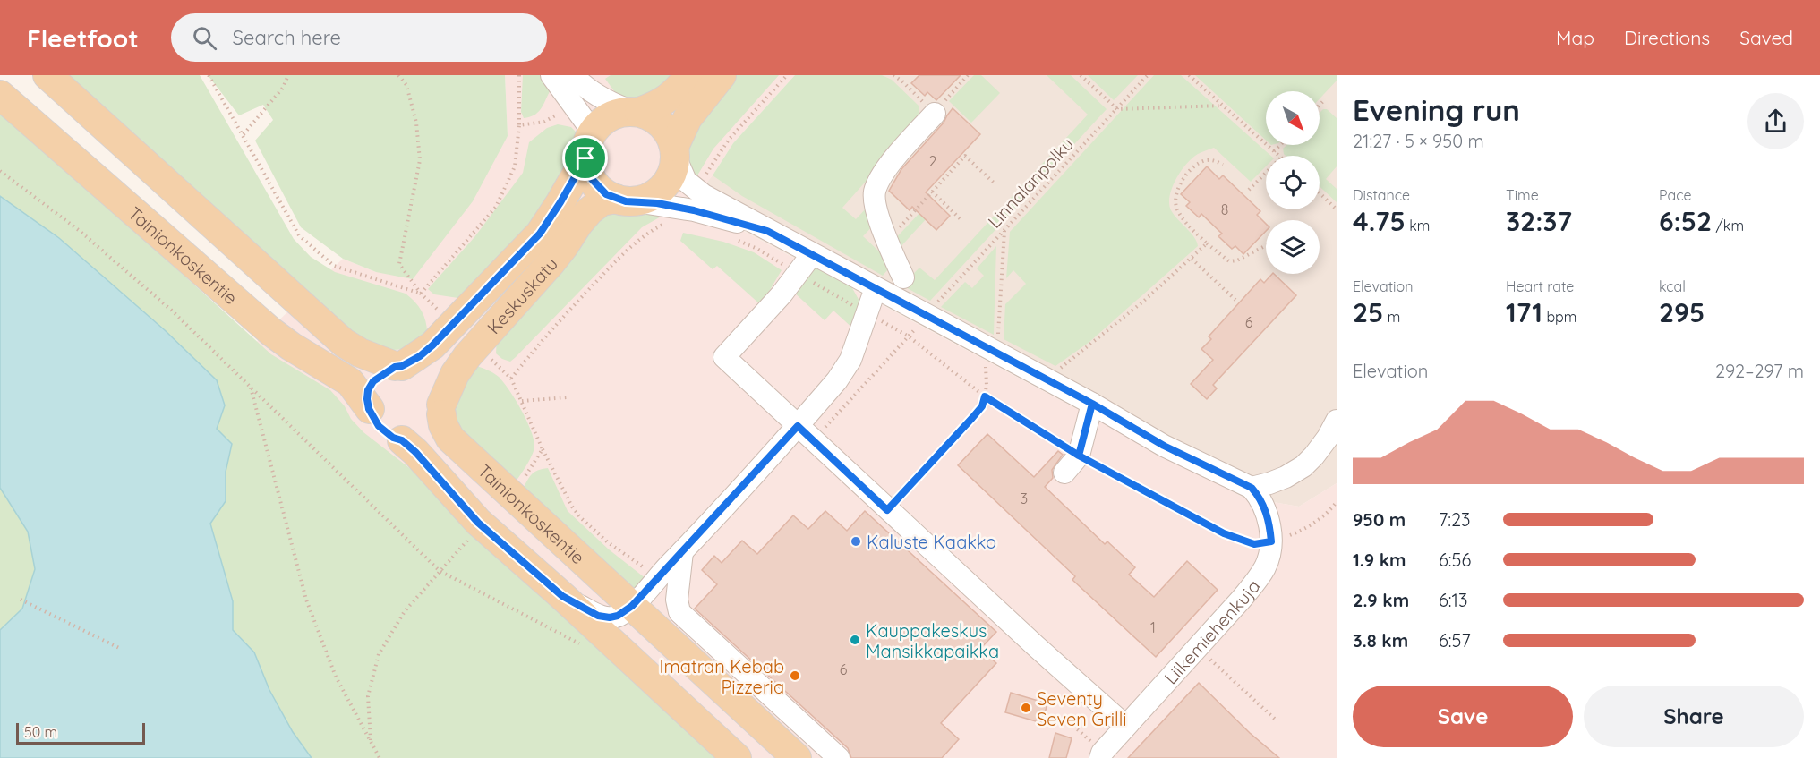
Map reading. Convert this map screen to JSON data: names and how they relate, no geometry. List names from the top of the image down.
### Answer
{
  "streets": {
    "main road": ["Tainionkoskentie", "Keskuskatu"],
    "street": ["Liikemiehenkuja"],
    "path": ["Linnalanpolku"]
  },
  "crossings": [
    ["Tainionkoskentie", "Keskuskatu"]
  ],
  "places": [
    "Kaluste Kaakko",
    "Kauppakeskus Mansikkapaikka",
    "Imatran Kebab Pizzeria",
    "Seventy Seven Grilli"
  ],
  "house_numbers": [
    "2",
    "8",
    "6",
    "3",
    "1",
    "6"
  ],
  "scale_bar": "50 m",
  "north": "bottom right",
  "page": {
    "header": "Fleetfoot",
    "search": "Search here",
    "nav": ["Map", "Directions", "Saved"],
    "heading": ["Evening run", "21:27 · 5 × 950 m"],
    "stats": [
      ["Distance", "4.75 km"],
      ["Time", "32:37"],
      ["Pace", "6:52 /km"],
      ["Elevation", "25 m"],
      ["Heart rate", "171 bpm"],
      ["kcal", "295"]
    ],
    "chart": ["Elevation", "292–297 m"],
    "list": [
      {
        "name": "950 m",
        "note": "7:23"
      },
      {
        "name": "1.9 km",
        "note": "6:56"
      },
      {
        "name": "2.9 km",
        "note": "6:13"
      },
      {
        "name": "3.8 km",
        "note": "6:57"
      }
    ],
    "buttons": ["Save", "Share"],
    "scale": "50 m"
  }
}
